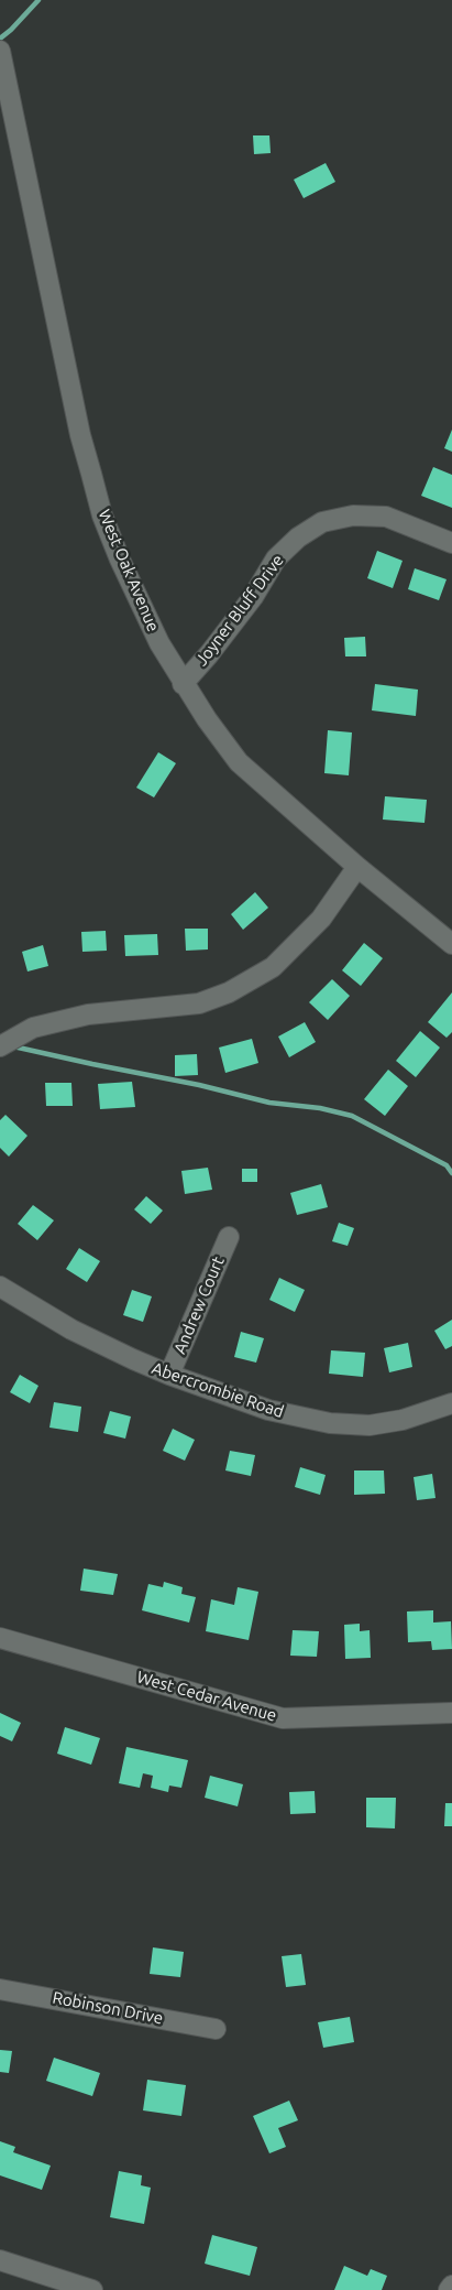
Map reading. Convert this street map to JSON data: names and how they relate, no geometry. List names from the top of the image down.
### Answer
{
  "streets": {
    "street": [
      "West Oak Avenue",
      "Joyner Bluff Drive",
      "Andrew Court",
      "Abercrombie Road",
      "West Cedar Avenue",
      "Robinson Drive"
    ]
  },
  "crossings": [
    ["West Oak Avenue", "Joyner Bluff Drive"],
    ["Andrew Court", "Abercrombie Road"]
  ]
}
